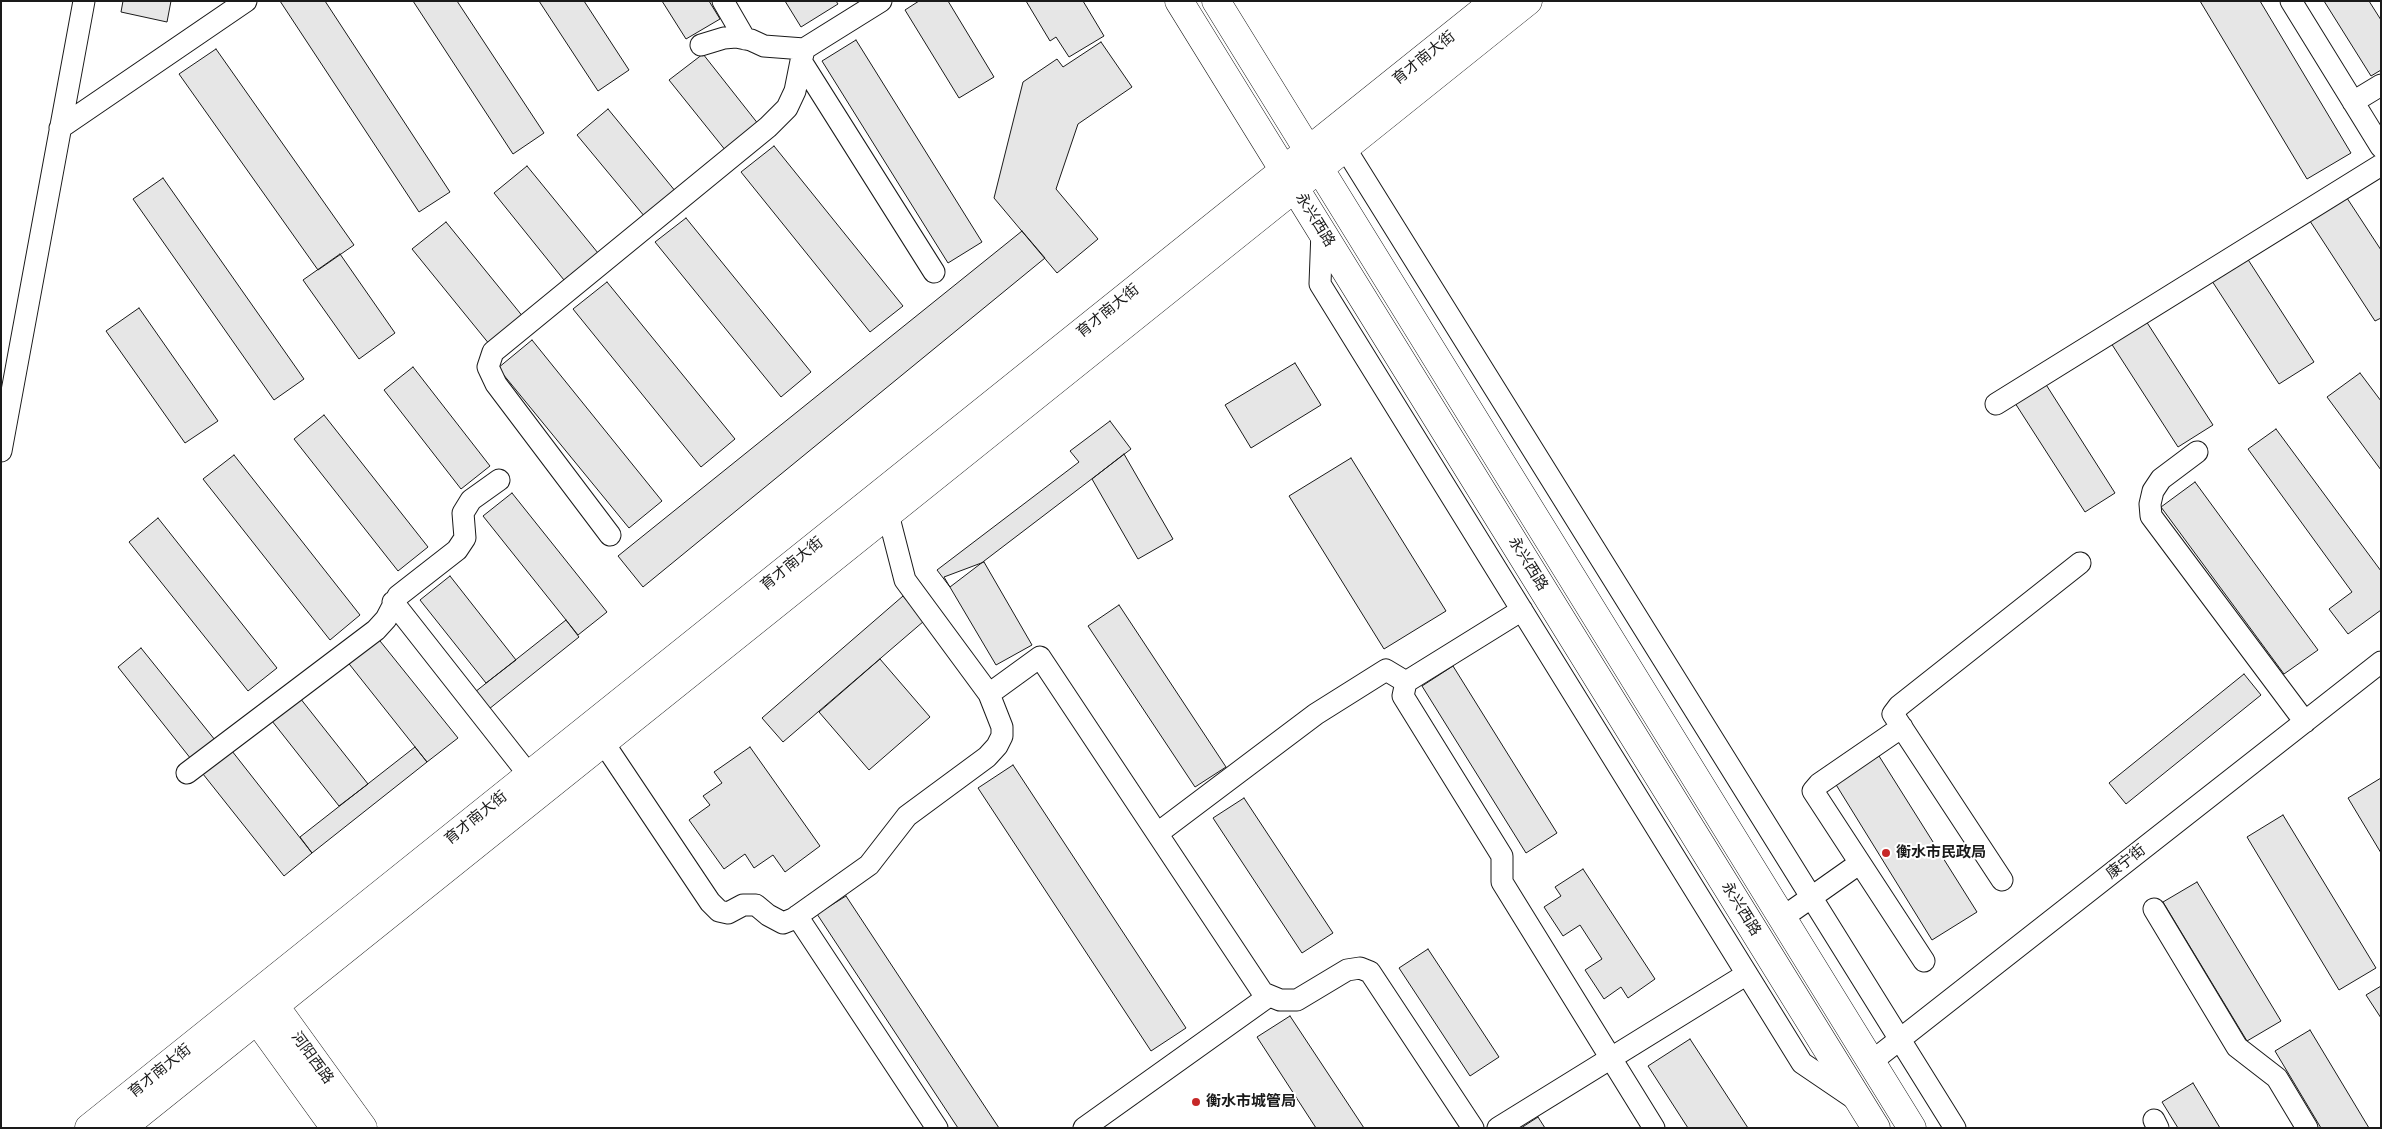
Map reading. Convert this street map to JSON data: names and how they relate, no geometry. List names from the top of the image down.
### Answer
{
  "streets": {
    "main road": ["育才南大街", "永兴西路", "河阳西路"],
    "street": ["康宁街"]
  },
  "crossings": [
    ["育才南大街", "永兴西路"],
    ["育才南大街", "河阳西路"],
    ["永兴西路", "康宁街"]
  ],
  "places": ["衡水市民政局", "衡水市城管局"]
}
